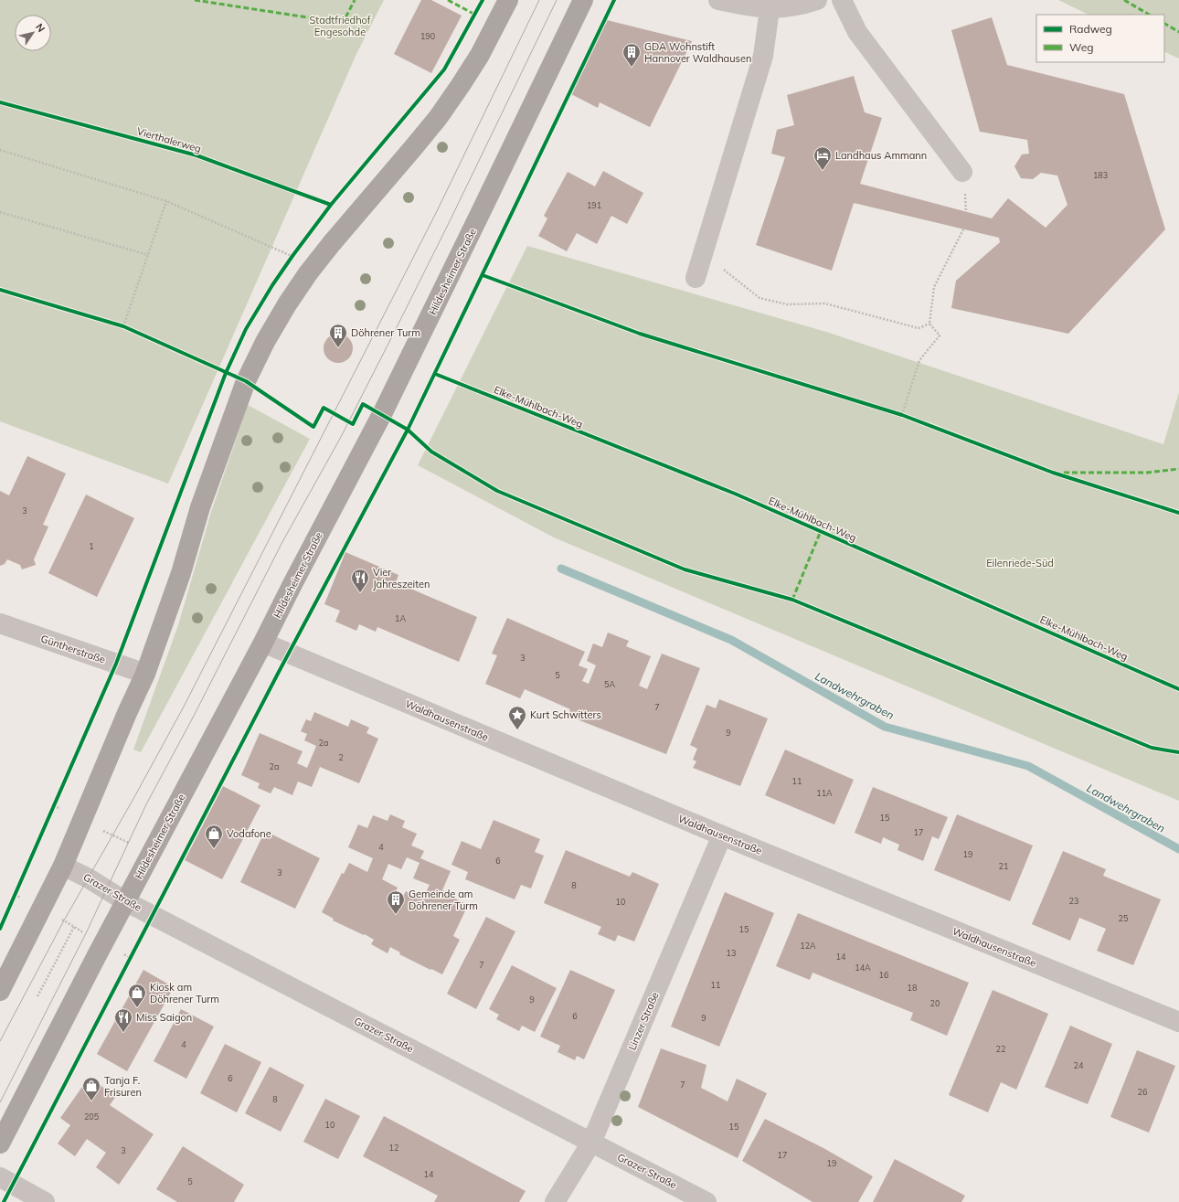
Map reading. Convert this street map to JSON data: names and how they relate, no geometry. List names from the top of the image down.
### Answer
{
  "streets": {
    "main road": ["Hildesheimer Straße"],
    "street": [
      "Güntherstraße",
      "Waldhausenstraße",
      "Grazer Straße",
      "Linzer Straße"
    ],
    "cycle path": ["Vierthalerweg", "Elke-Mühlbach-Weg"]
  },
  "crossings": [
    ["Hildesheimer Straße", "Waldhausenstraße"],
    ["Hildesheimer Straße", "Grazer Straße"],
    ["Waldhausenstraße", "Linzer Straße"],
    ["Grazer Straße", "Linzer Straße"]
  ],
  "water": ["Landwehrgraben"],
  "parks": ["Stadtfriedhof Engesohde", "Eilenriede-Süd"],
  "places": {
    "building": ["GDA Wohnstift Hannover Waldhausen", "Döhrener Turm", "Gemeinde am Döhrener Turm"],
    "hotel": ["Landhaus Ammann"],
    "restaurant": ["Vier Jahreszeiten", "Miss Saigon"],
    "place": ["Kurt Schwitters"],
    "shop": ["Vodafone", "Kiosk am Döhrener Turm", "Tanja F. Frisuren"]
  },
  "house_numbers": [
    "190",
    "183",
    "191",
    "3",
    "1",
    "1A",
    "3",
    "5",
    "5A",
    "7",
    "9",
    "2a",
    "2",
    "2a",
    "11",
    "11A",
    "15",
    "17",
    "4",
    "19",
    "6",
    "21",
    "3",
    "8",
    "23",
    "10",
    "25",
    "15",
    "12A",
    "13",
    "14",
    "7",
    "14A",
    "16",
    "11",
    "18",
    "9",
    "20",
    "6",
    "9",
    "4",
    "22",
    "24",
    "6",
    "7",
    "26",
    "8",
    "205",
    "10",
    "15",
    "12",
    "3",
    "17",
    "19",
    "14",
    "5"
  ],
  "legend": ["Radweg", "Weg"],
  "north": "top right"
}
